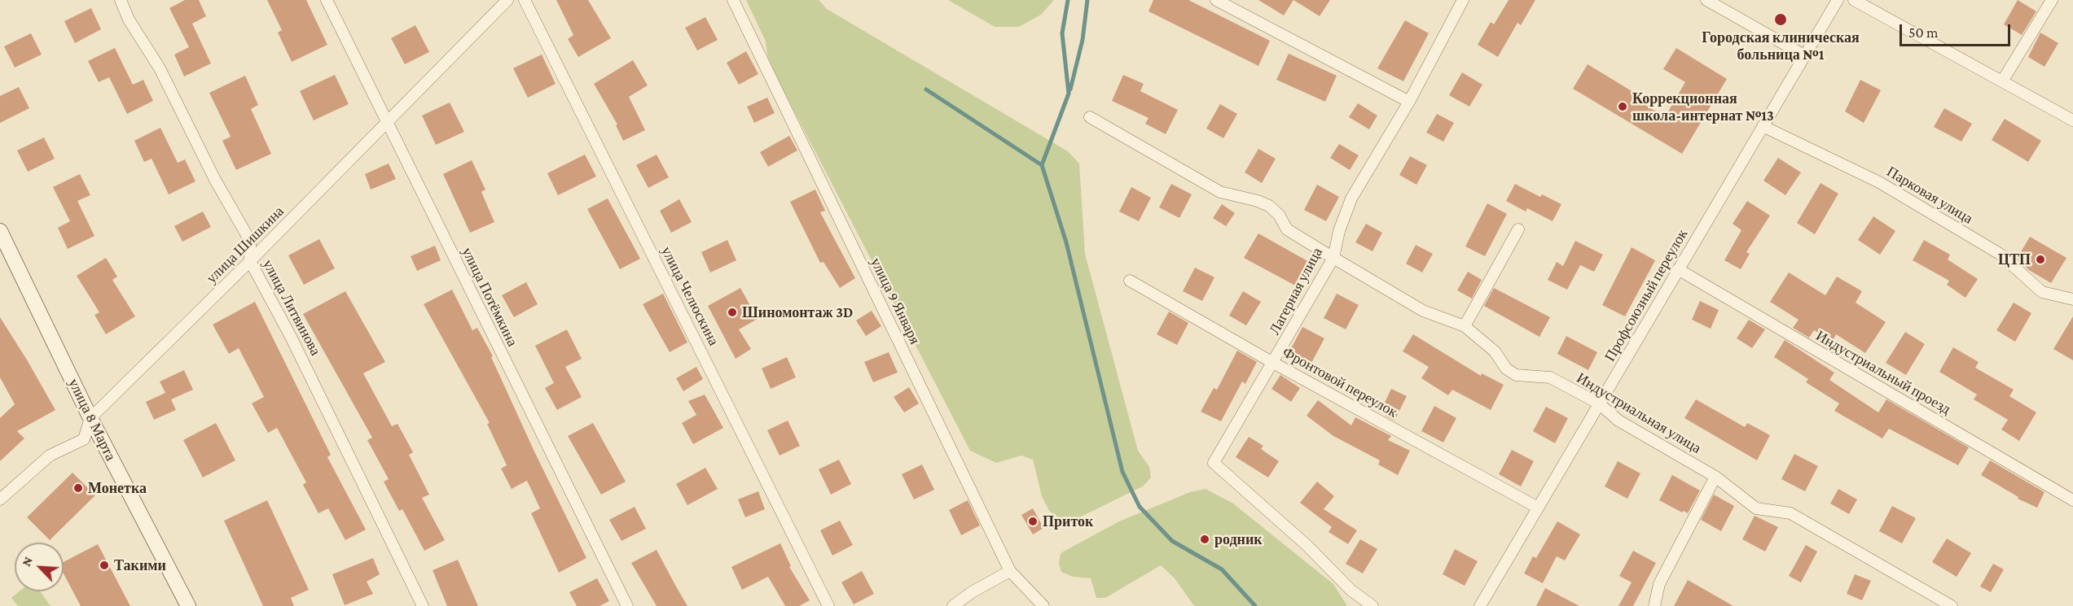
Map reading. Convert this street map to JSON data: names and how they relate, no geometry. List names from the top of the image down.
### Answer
{
  "streets": {
    "street": [
      "Парковая улица",
      "улица Шишкина",
      "Лагерная улица",
      "Профсоюзный переулок",
      "улица Челюскина",
      "улица Потёмкина",
      "улица 9 Января",
      "улица Литвинова",
      "Индустриальный проезд",
      "Фронтовой переулок",
      "Индустриальная улица",
      "улица 8 Марта"
    ]
  },
  "crossings": [
    ["Парковая улица", "Профсоюзный переулок"],
    ["улица Шишкина", "улица Потёмкина"],
    ["улица Шишкина", "улица Литвинова"],
    ["улица Шишкина", "улица 8 Марта"],
    ["Лагерная улица", "Фронтовой переулок"],
    ["Лагерная улица", "Индустриальная улица"],
    ["Профсоюзный переулок", "Индустриальный проезд"],
    ["Профсоюзный переулок", "Фронтовой переулок"],
    ["Профсоюзный переулок", "Индустриальная улица"]
  ],
  "places": [
    "Городская клиническая больница №1",
    "Коррекционная школа-интернат №13",
    "ЦТП",
    "Шиномонтаж 3D",
    "Монетка",
    "Приток",
    "родник",
    "Такими"
  ],
  "scale_bar": "50 m",
  "north": "top left"
}
